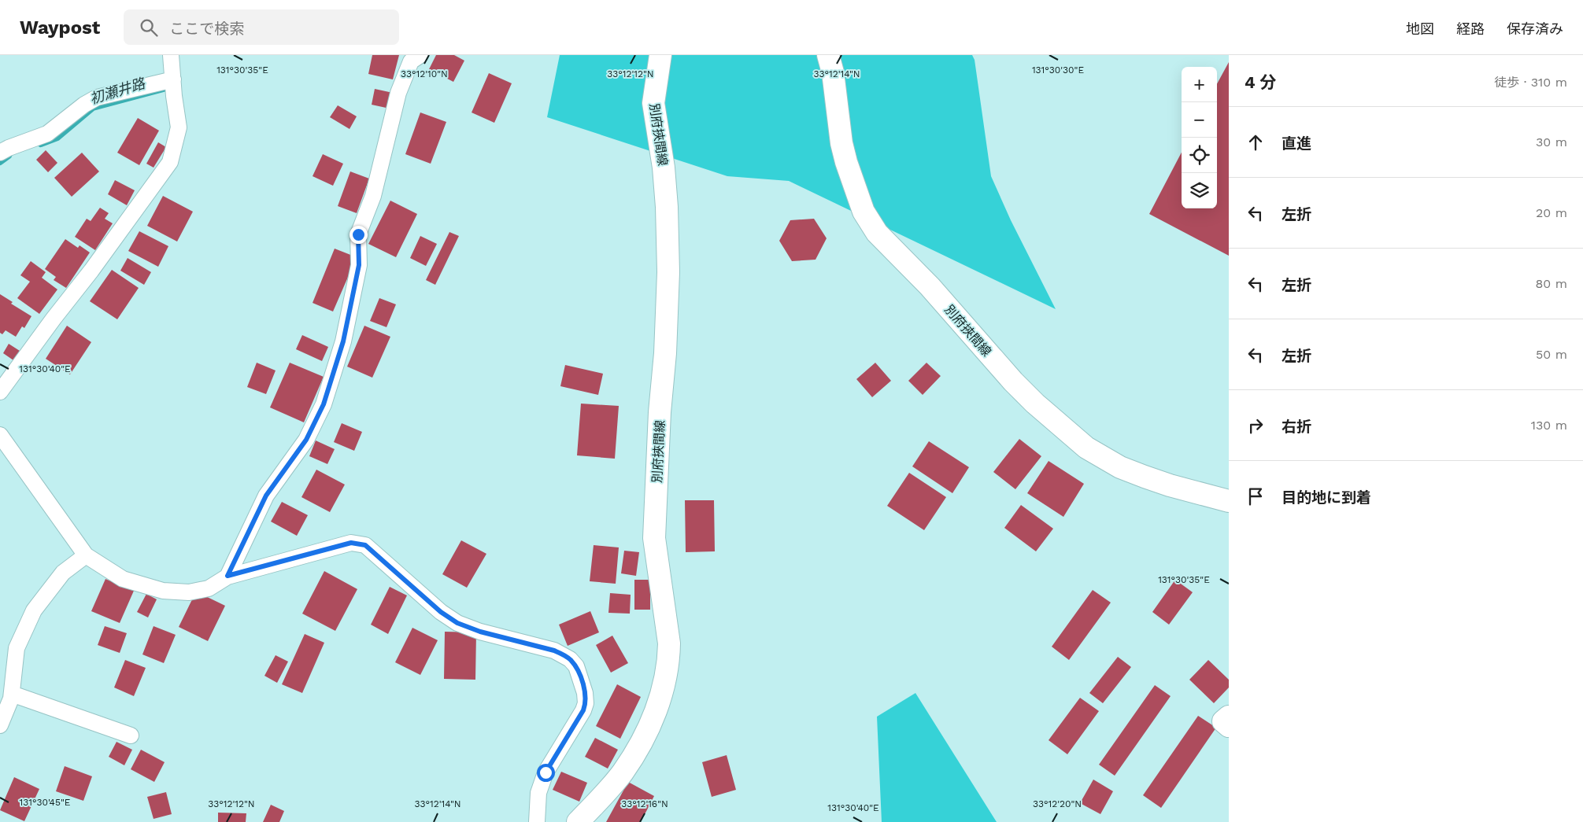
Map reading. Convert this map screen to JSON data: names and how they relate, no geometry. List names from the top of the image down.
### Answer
{
  "streets": {
    "main road": ["別府挾間線"]
  },
  "water": ["初瀬井路"],
  "page": {
    "header": "Waypost",
    "search": "ここで検索",
    "nav": ["地図", "経路", "保存済み"],
    "heading": ["4 分", "徒歩 · 310 m"],
    "map_buttons": ["+", "−"],
    "list": [
      ["直進", "30 m"],
      ["左折", "20 m"],
      ["左折", "80 m"],
      ["左折", "50 m"],
      ["右折", "130 m"],
      "目的地に到着"
    ]
  },
  "coordinates": [
    "131°30'35\"E",
    "131°30'30\"E",
    "33°12'10\"N",
    "33°12'12\"N",
    "33°12'14\"N",
    "131°30'40\"E",
    "131°30'45\"E",
    "33°12'16\"N",
    "33°12'20\"N"
  ]
}
